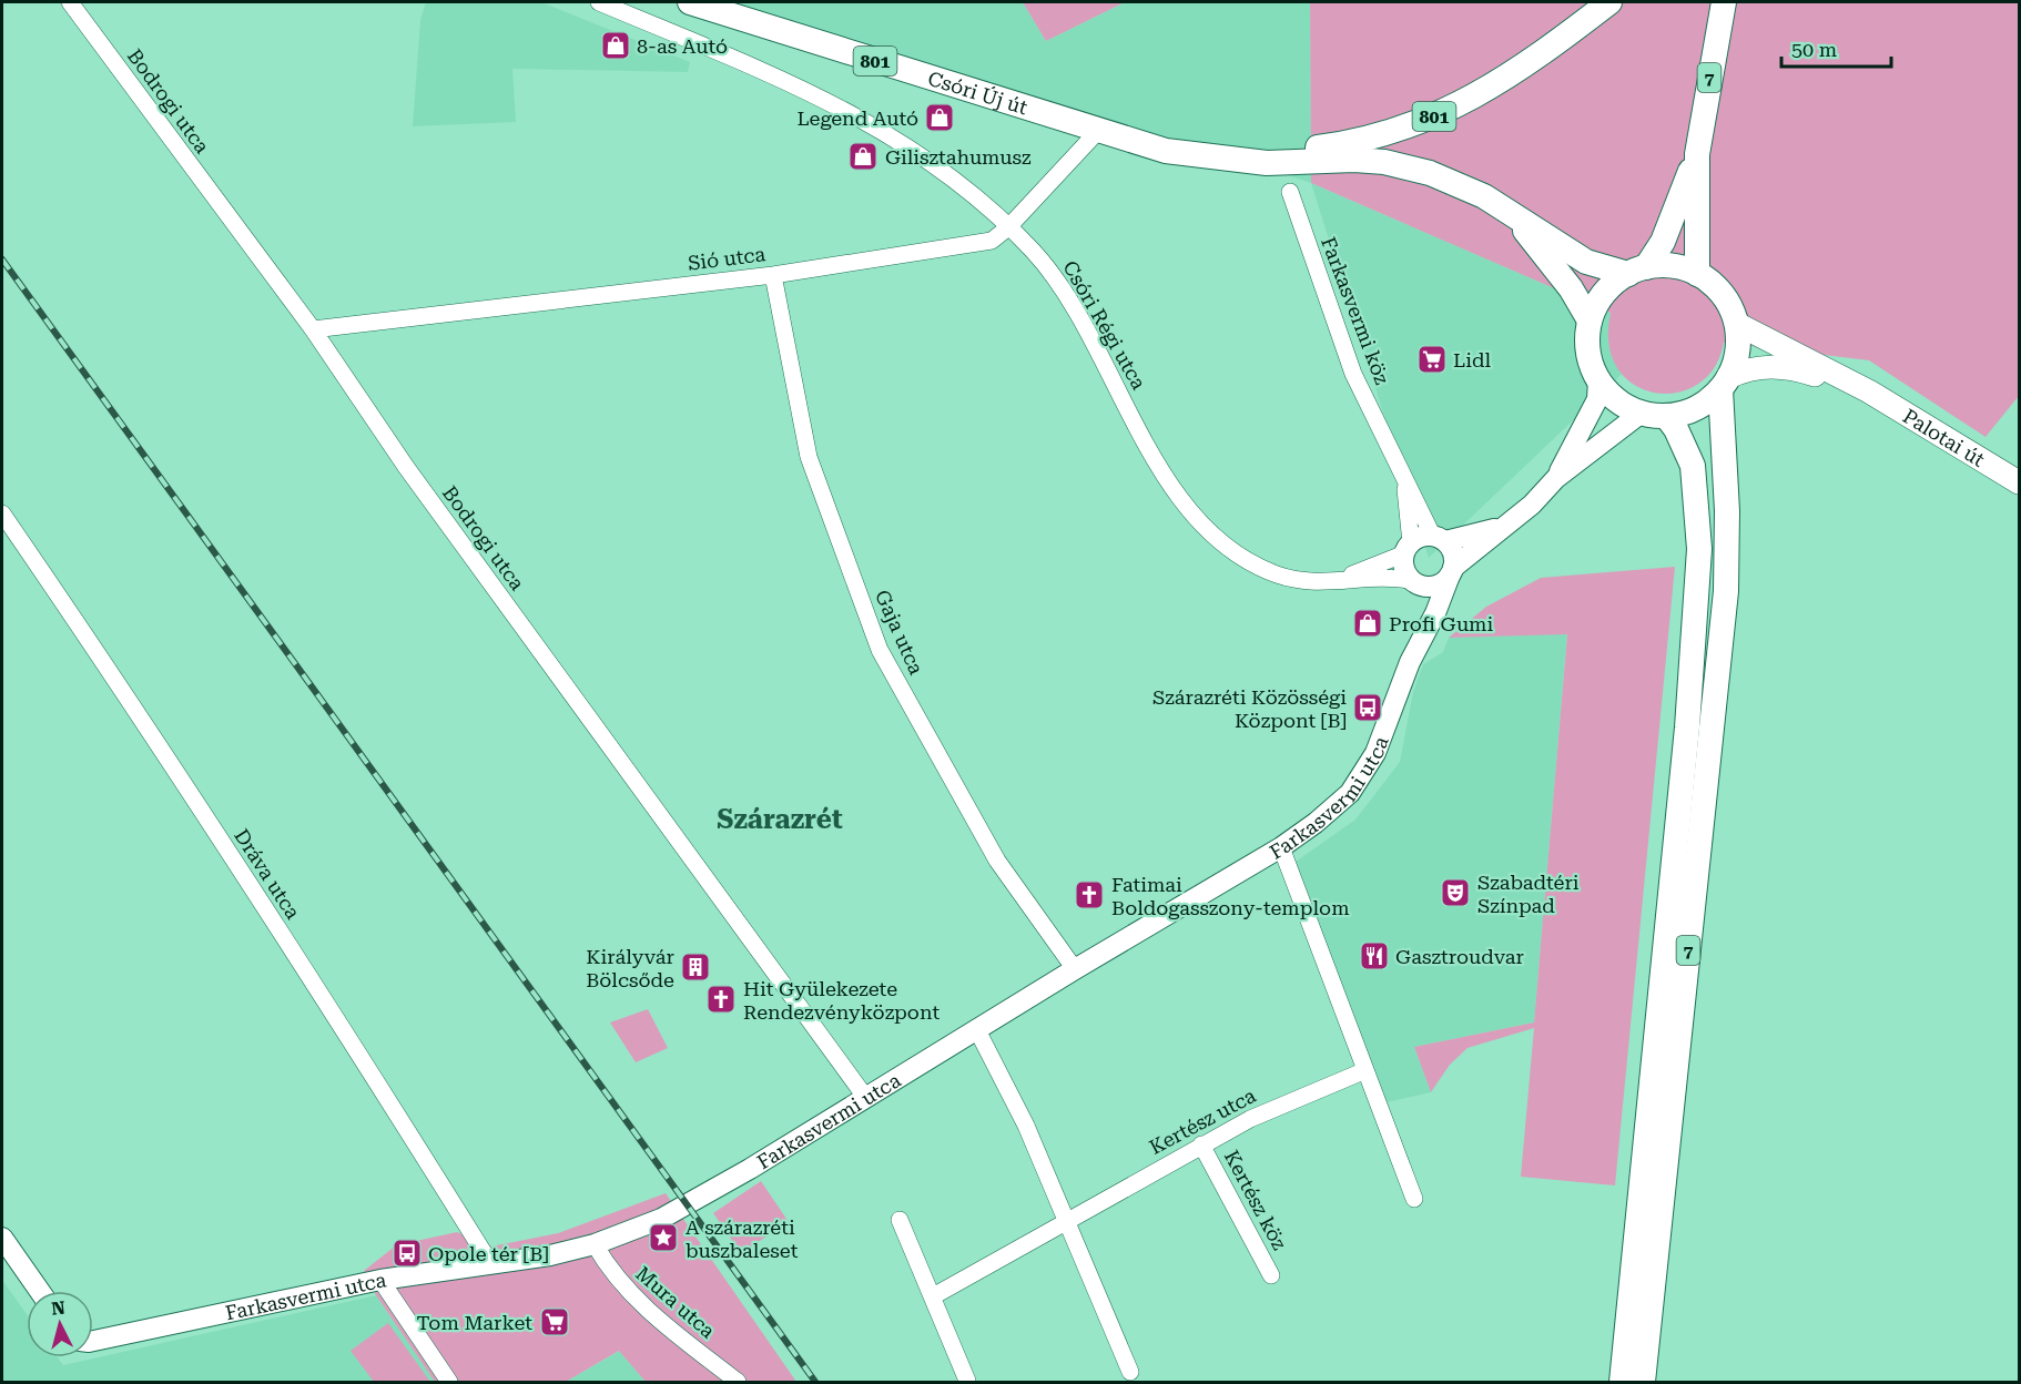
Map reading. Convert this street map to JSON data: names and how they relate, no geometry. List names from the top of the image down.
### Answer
{
  "streets": {
    "main road": [
      "801",
      "7",
      "Csóri Új út",
      "Palotai út"
    ],
    "street": [
      "Bodrogi utca",
      "Sió utca",
      "Farkasvermi köz",
      "Csóri Régi utca",
      "Gaja utca",
      "Farkasvermi utca",
      "Dráva utca",
      "Kertész utca",
      "Kertész köz",
      "Mura utca"
    ]
  },
  "crossings": [
    ["801", "7"],
    ["801", "Csóri Új út"],
    ["801", "Palotai út"],
    ["7", "Palotai út"],
    ["Csóri Új út", "Sió utca"],
    ["Bodrogi utca", "Sió utca"],
    ["Bodrogi utca", "Farkasvermi utca"],
    ["Sió utca", "Csóri Régi utca"],
    ["Sió utca", "Gaja utca"],
    ["Farkasvermi köz", "Csóri Régi utca"],
    ["Farkasvermi köz", "Farkasvermi utca"],
    ["Csóri Régi utca", "Farkasvermi utca"],
    ["Gaja utca", "Farkasvermi utca"],
    ["Farkasvermi utca", "Dráva utca"],
    ["Farkasvermi utca", "Mura utca"],
    ["Kertész utca", "Kertész köz"]
  ],
  "districts": ["Szárazrét"],
  "places": {
    "shop": [
      "8-as Autó",
      "Legend Autó",
      "Gilisztahumusz",
      "Profi Gumi"
    ],
    "supermarket": ["Lidl", "Tom Market"],
    "bus stop": ["Szárazréti Közösségi Központ [B]", "Opole tér [B]"],
    "theatre": ["Szabadtéri Színpad"],
    "church": ["Fatimai Boldogasszony-templom", "Hit Gyülekezete Rendezvényközpont"],
    "restaurant": ["Gasztroudvar"],
    "building": ["Királyvár Bölcsőde"],
    "place": ["A szárazréti buszbaleset"]
  },
  "scale_bar": "50 m",
  "north": "top"
}
